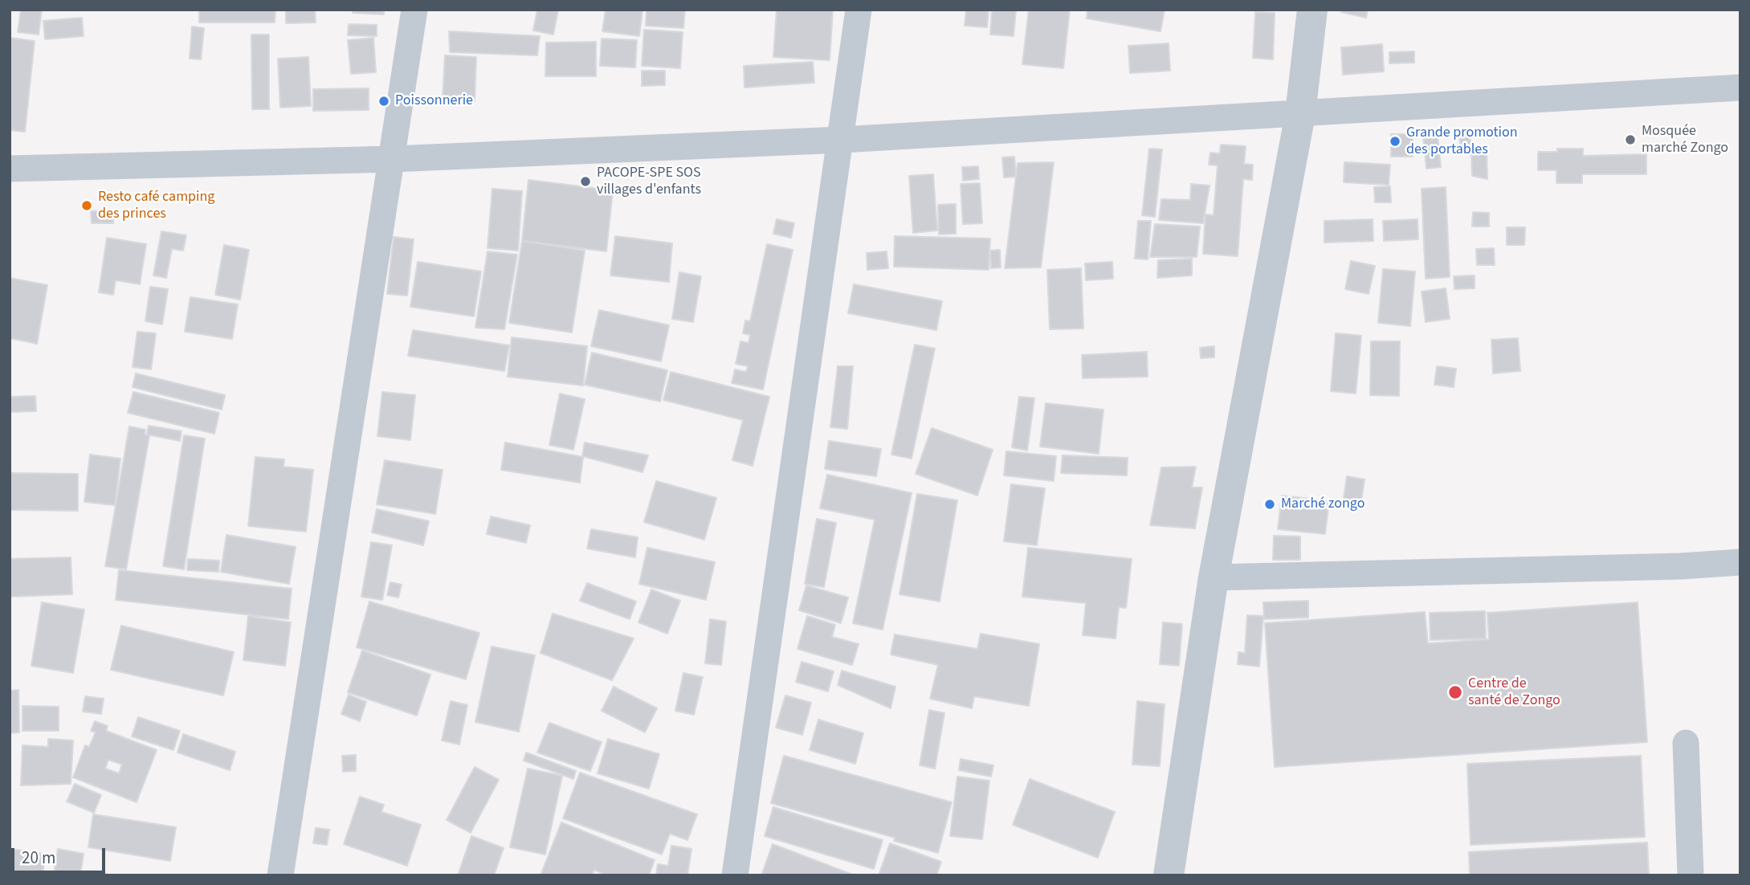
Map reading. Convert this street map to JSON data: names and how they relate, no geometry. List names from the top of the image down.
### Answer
{
  "places": [
    "Poissonnerie",
    "Mosquée marché Zongo",
    "Grande promotion des portables",
    "PACOPE-SPE SOS villages d'enfants",
    "Resto café camping des princes",
    "Marché zongo",
    "Centre de santé de Zongo"
  ],
  "scale_bar": "20 m"
}
